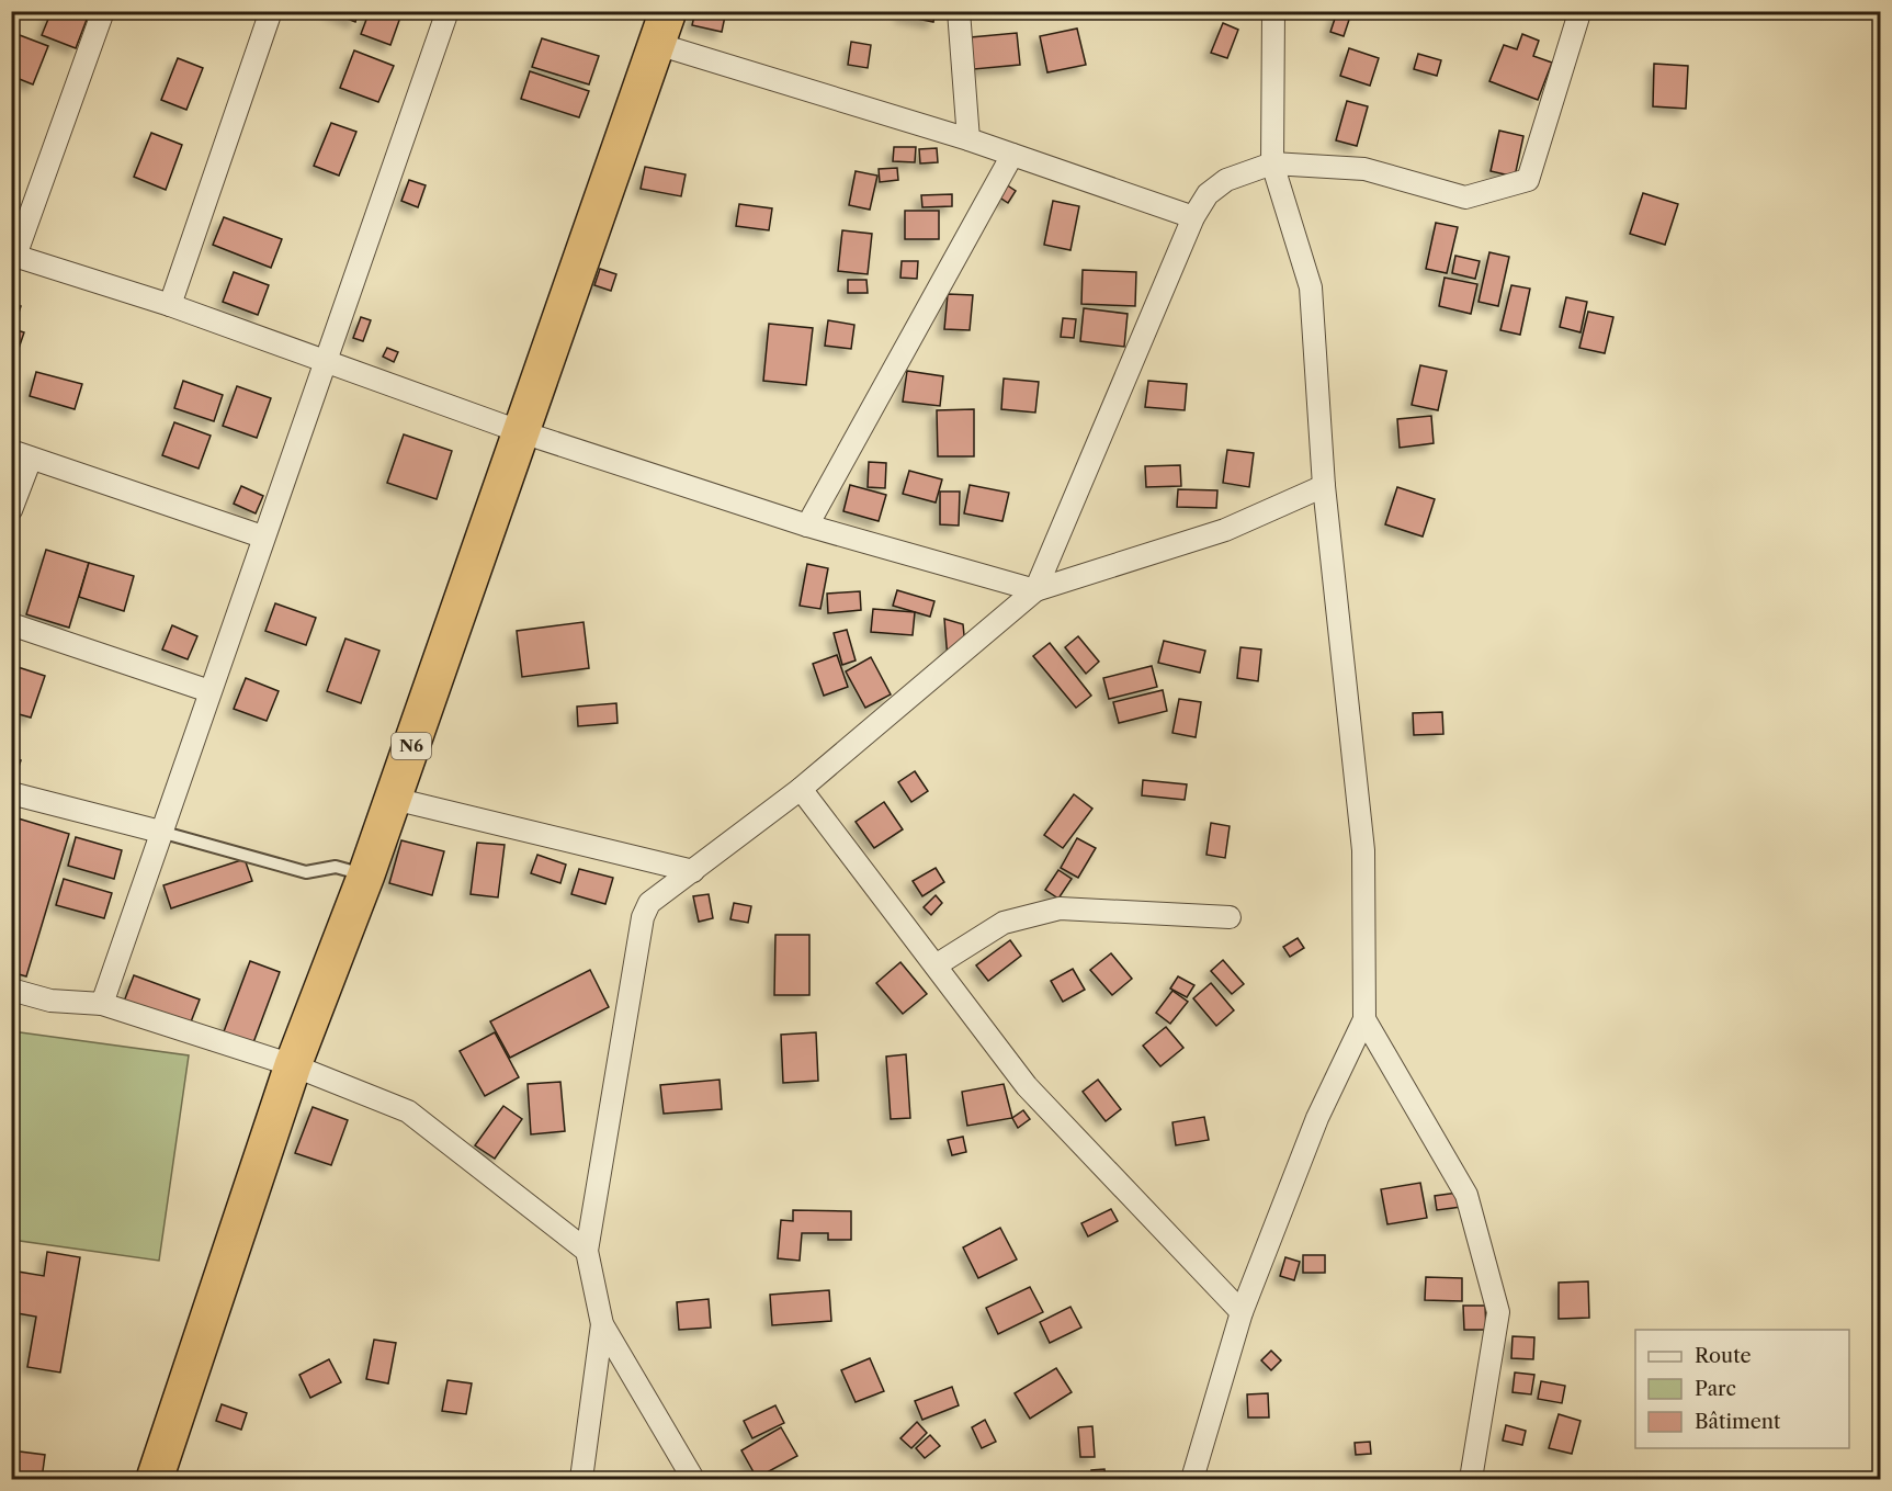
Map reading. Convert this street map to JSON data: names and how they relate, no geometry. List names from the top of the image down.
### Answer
{
  "streets": {
    "highway": ["N6"]
  },
  "legend": ["Route", "Parc", "Bâtiment"]
}
